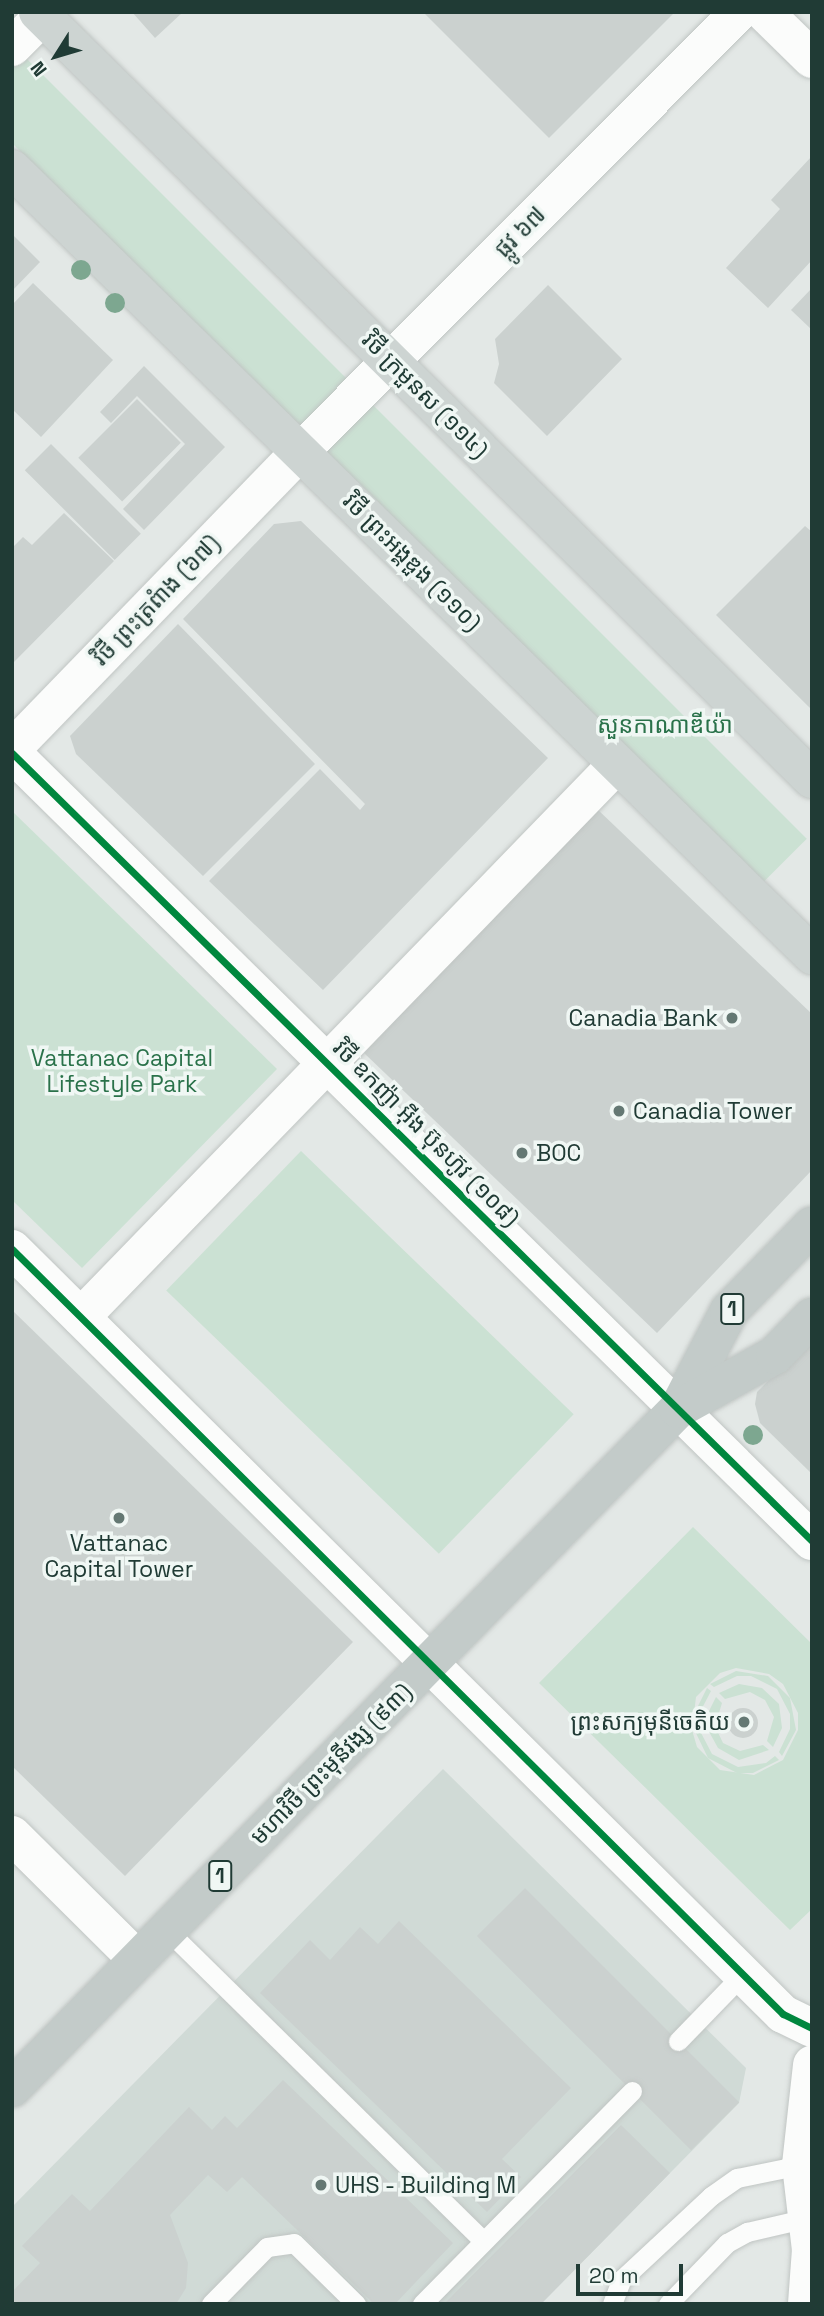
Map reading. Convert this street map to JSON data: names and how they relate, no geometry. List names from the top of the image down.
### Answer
{
  "streets": {
    "highway": ["1", "មហាវិថី ព្រះមុនីវង្ស (៩៣)"],
    "main road": ["វិថី ក្រមួនស (១១៤)", "វិថី ព្រះអង្គឌួង (១១០)"],
    "street": ["ផ្លូវ ៦៧", "វិថី ព្រះត្រពំាង (៦៧)", "វិថី ឧកញ៉ា អ៊ីង ប៊ុនហ៊ូវ (១០៨)"]
  },
  "crossings": [
    ["ផ្លូវ ៦៧", "វិថី ក្រមួនស (១១៤)"],
    ["ផ្លូវ ៦៧", "វិថី ព្រះអង្គឌួង (១១០)"],
    ["ផ្លូវ ៦៧", "វិថី ព្រះត្រពំាង (៦៧)"],
    ["វិថី ព្រះអង្គឌួង (១១០)", "វិថី ព្រះត្រពំាង (៦៧)"],
    ["វិថី ព្រះត្រពំាង (៦៧)", "វិថី ឧកញ៉ា អ៊ីង ប៊ុនហ៊ូវ (១០៨)"],
    ["វិថី ឧកញ៉ា អ៊ីង ប៊ុនហ៊ូវ (១០៨)", "មហាវិថី ព្រះមុនីវង្ស (៩៣)"]
  ],
  "parks": ["សួនកាណាឌីយ៉ា", "Vattanac Capital Lifestyle Park"],
  "places": [
    "Canadia Bank",
    "Canadia Tower",
    "BOC",
    "Vattanac Capital Tower",
    "ព្រះសក្យមុនីចេតិយ",
    "UHS - Building M"
  ],
  "scale_bar": "20 m",
  "north": "bottom left"
}
